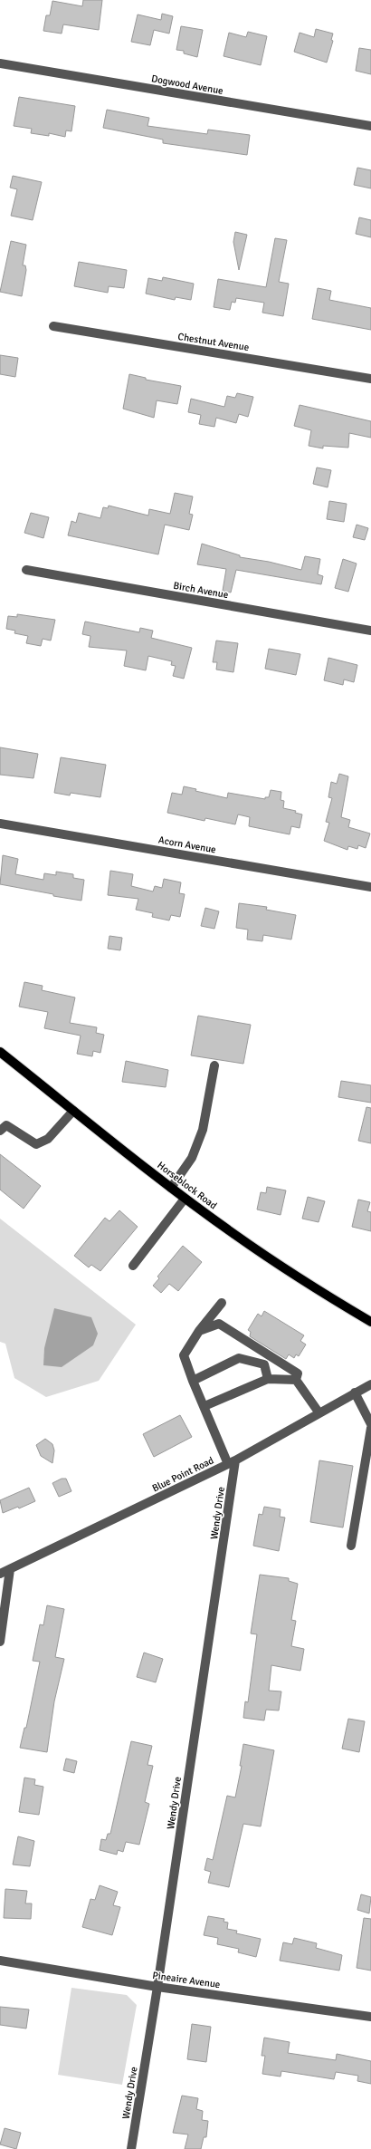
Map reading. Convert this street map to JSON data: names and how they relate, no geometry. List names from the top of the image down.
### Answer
{
  "streets": {
    "main road": ["Horseblock Road"],
    "street": [
      "Dogwood Avenue",
      "Chestnut Avenue",
      "Birch Avenue",
      "Acorn Avenue",
      "Blue Point Road",
      "Wendy Drive",
      "Pineaire Avenue"
    ]
  },
  "crossings": [
    ["Blue Point Road", "Wendy Drive"],
    ["Wendy Drive", "Pineaire Avenue"]
  ]
}
